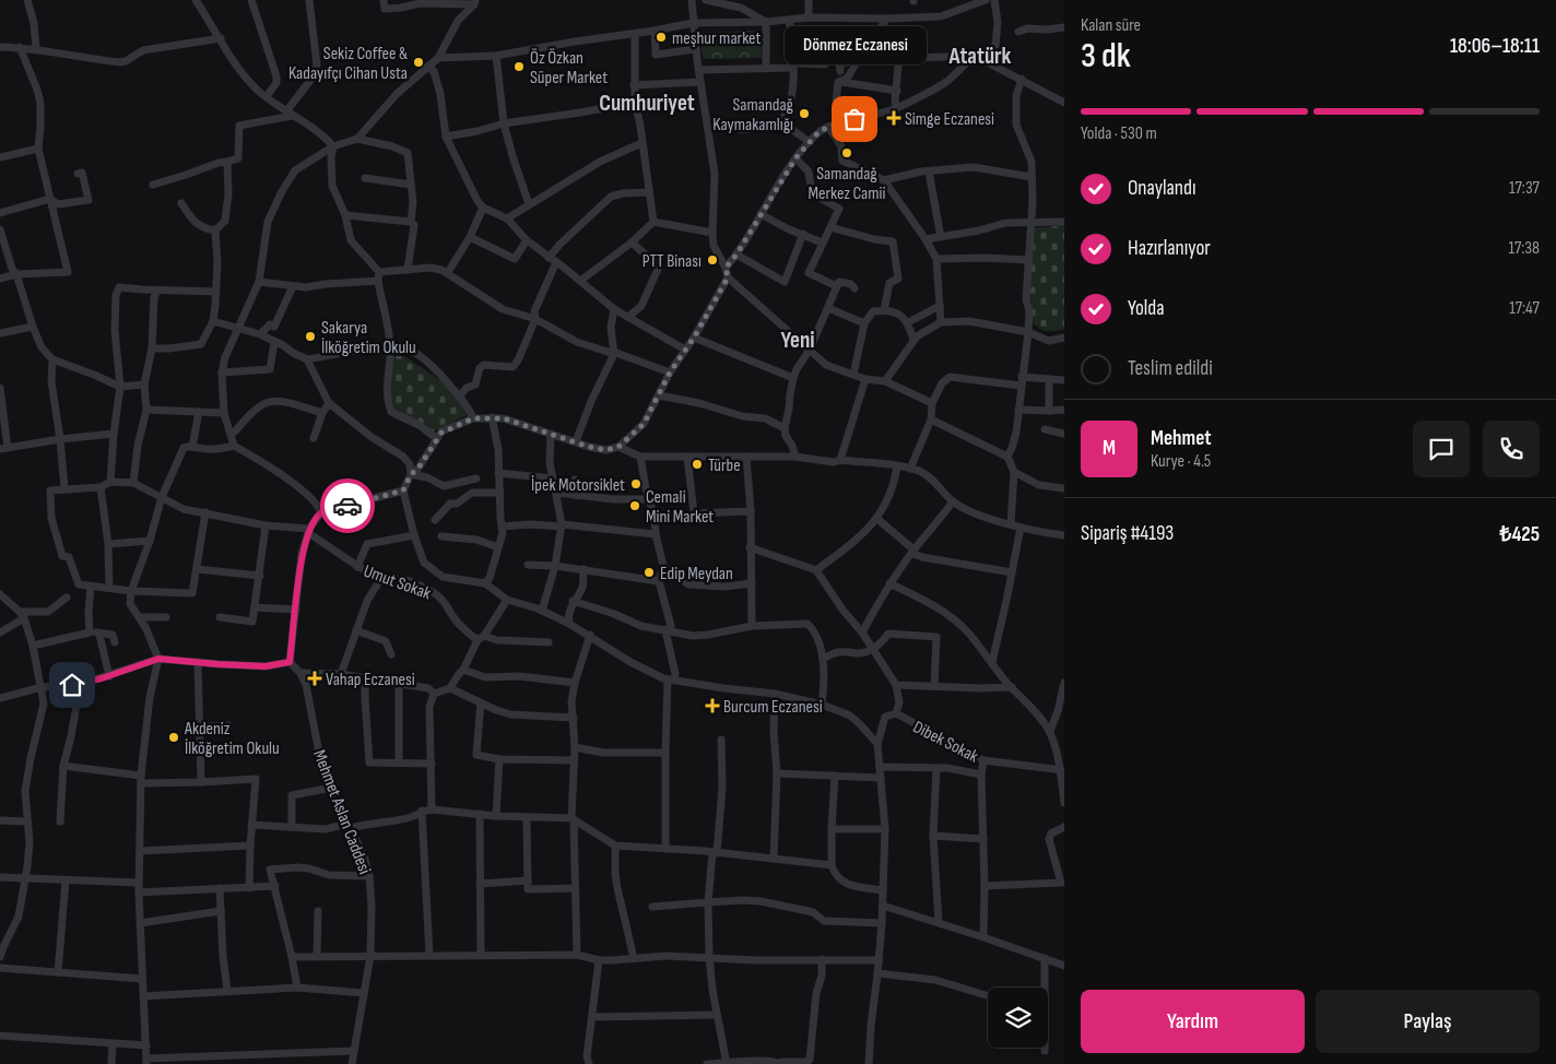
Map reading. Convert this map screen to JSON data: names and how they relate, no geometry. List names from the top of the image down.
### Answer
{
  "streets": {
    "street": ["Umut Sokak", "Dibek Sokak", "Mehmet Aslan Caddesi"]
  },
  "districts": ["Atatürk", "Cumhuriyet", "Yeni"],
  "places": {
    "other": [
      "meşhur market",
      "Sekiz Coffee & Kadayıfçı Cihan Usta",
      "Öz Özkan Süper Market",
      "Samandağ Kaymakamlığı",
      "Dönmez Eczanesi",
      "Samandağ Merkez Camii",
      "PTT Binası",
      "Sakarya İlköğretim Okulu",
      "Türbe",
      "İpek Motorsiklet",
      "Cemali Mini Market",
      "Edip Meydan",
      "Akdeniz İlköğretim Okulu"
    ],
    "health": ["Simge Eczanesi", "Vahap Eczanesi", "Burcum Eczanesi"]
  },
  "page": {
    "heading": ["3 dk", "Kalan süre", "18:06–18:11"],
    "panel": [
      "Mehmet",
      "Kurye · 4.5",
      "Sipariş #4193",
      "₺425"
    ],
    "bubble": "Dönmez Eczanesi",
    "bar": "Yolda · 530 m",
    "list": [
      ["Onaylandı", "17:37"],
      ["Hazırlanıyor", "17:38"],
      ["Yolda", "17:47"],
      "Teslim edildi"
    ],
    "round": "M",
    "buttons": ["Yardım", "Paylaş"]
  }
}
